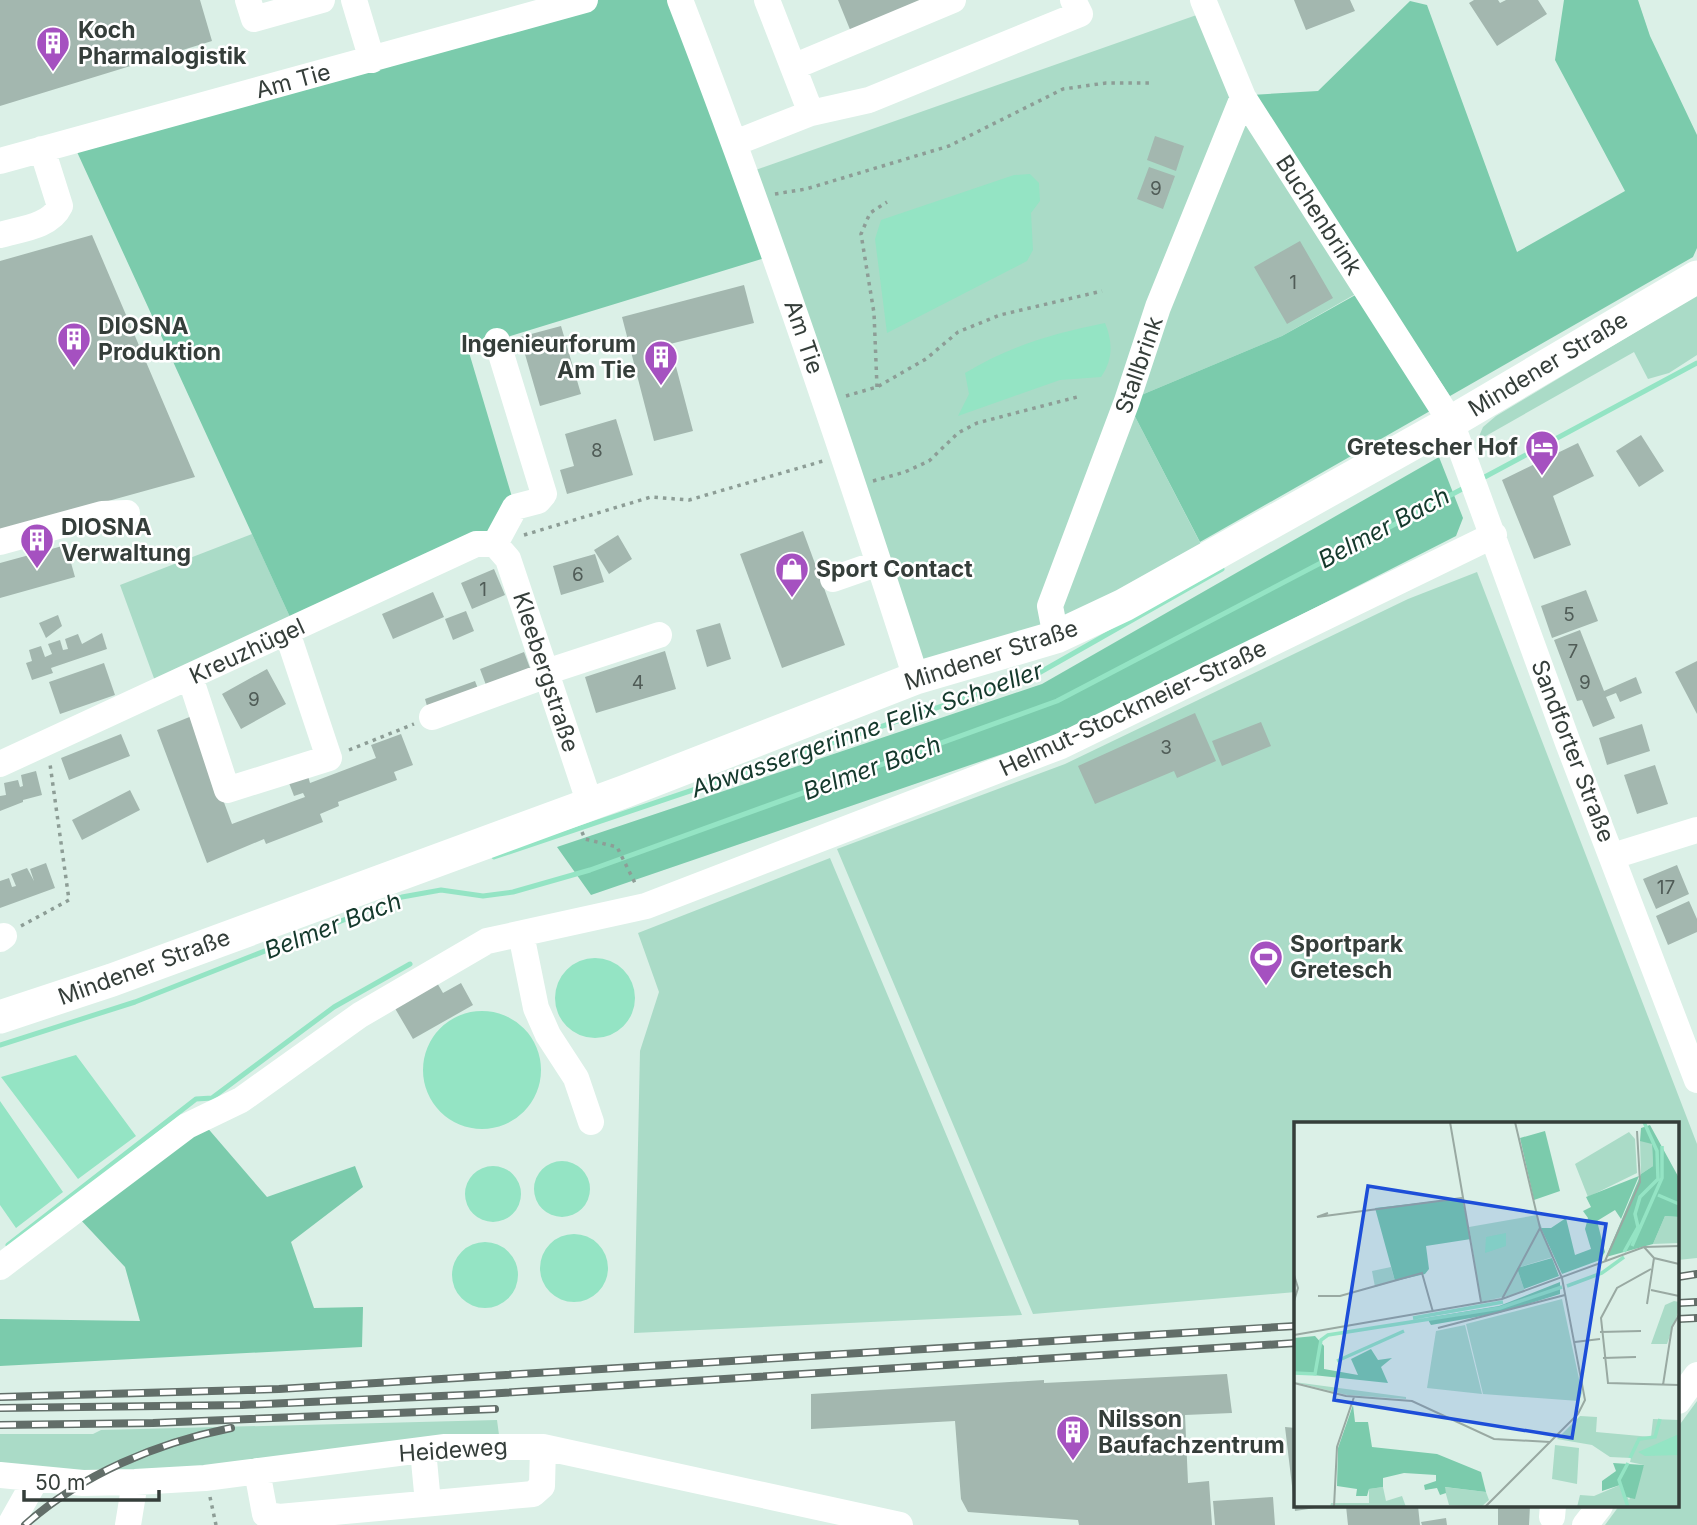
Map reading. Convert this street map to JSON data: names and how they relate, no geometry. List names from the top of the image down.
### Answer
{
  "streets": {
    "main road": ["Mindener Straße"],
    "street": [
      "Am Tie",
      "Buchenbrink",
      "Stallbrink",
      "Kreuzhügel",
      "Kleebergstraße",
      "Helmut-Stockmeier-Straße",
      "Sandforter Straße",
      "Heideweg"
    ]
  },
  "crossings": [
    ["Am Tie", "Mindener Straße"],
    ["Buchenbrink", "Mindener Straße"],
    ["Buchenbrink", "Stallbrink"],
    ["Buchenbrink", "Sandforter Straße"],
    ["Mindener Straße", "Stallbrink"],
    ["Mindener Straße", "Kleebergstraße"],
    ["Mindener Straße", "Sandforter Straße"],
    ["Kreuzhügel", "Kleebergstraße"],
    ["Helmut-Stockmeier-Straße", "Sandforter Straße"]
  ],
  "water": ["Belmer Bach", "Abwassergerinne Felix Schoeller"],
  "places": {
    "building": [
      "Koch Pharmalogistik",
      "DIOSNA Produktion",
      "Ingenieurforum Am Tie",
      "DIOSNA Verwaltung",
      "Nilsson Baufachzentrum"
    ],
    "hotel": ["Gretescher Hof"],
    "shop": ["Sport Contact"],
    "sports": ["Sportpark Gretesch"]
  },
  "house_numbers": [
    "9",
    "1",
    "8",
    "6",
    "1",
    "5",
    "7",
    "4",
    "9",
    "9",
    "3",
    "17"
  ],
  "scale_bar": "50 m"
}
